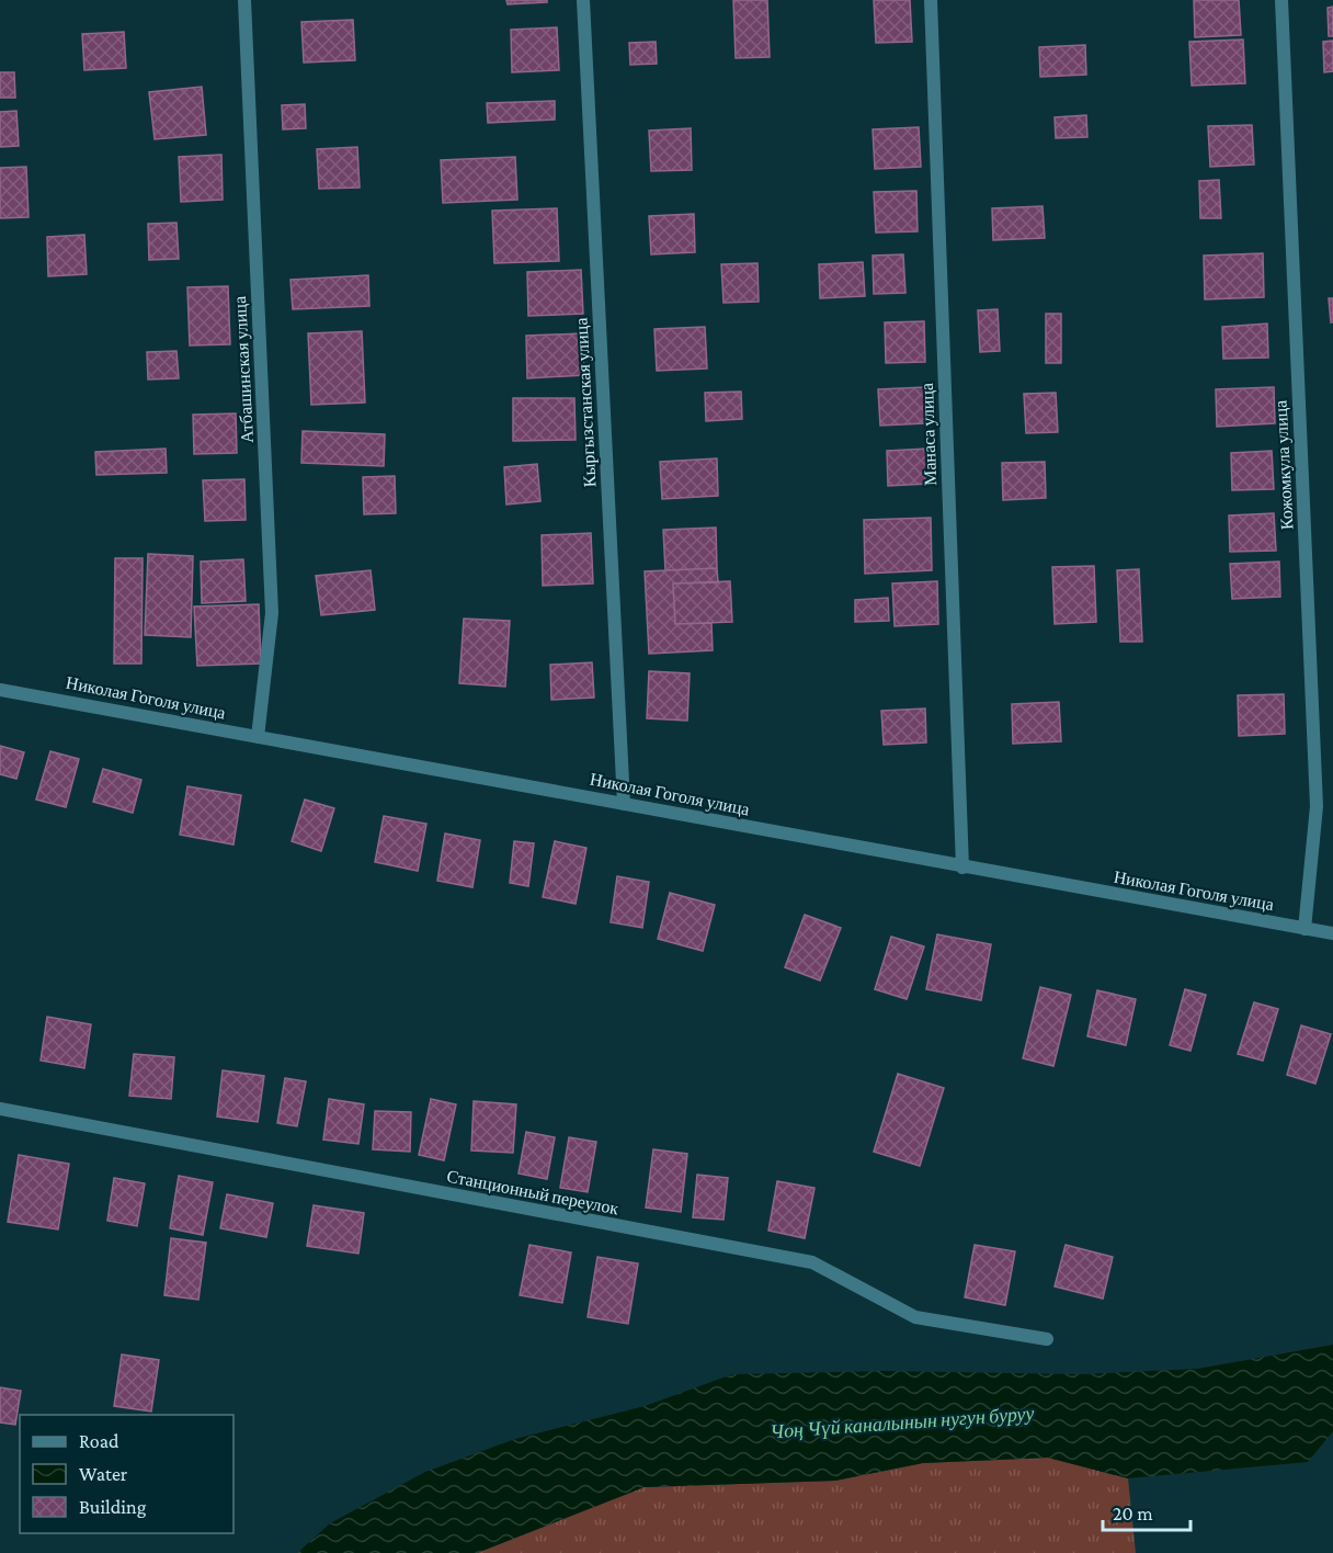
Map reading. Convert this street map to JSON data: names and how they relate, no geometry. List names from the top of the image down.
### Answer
{
  "streets": {
    "street": [
      "Атбашинская улица",
      "Кыргызстанская улица",
      "Манаса улица",
      "Кожомкула улица",
      "Николая Гоголя улица",
      "Станционный переулок"
    ]
  },
  "crossings": [
    ["Атбашинская улица", "Николая Гоголя улица"],
    ["Кыргызстанская улица", "Николая Гоголя улица"],
    ["Манаса улица", "Николая Гоголя улица"],
    ["Кожомкула улица", "Николая Гоголя улица"]
  ],
  "water": ["Чоң Чүй каналынын нугун буруу"],
  "legend": ["Road", "Water", "Building"],
  "scale_bar": "20 m"
}
